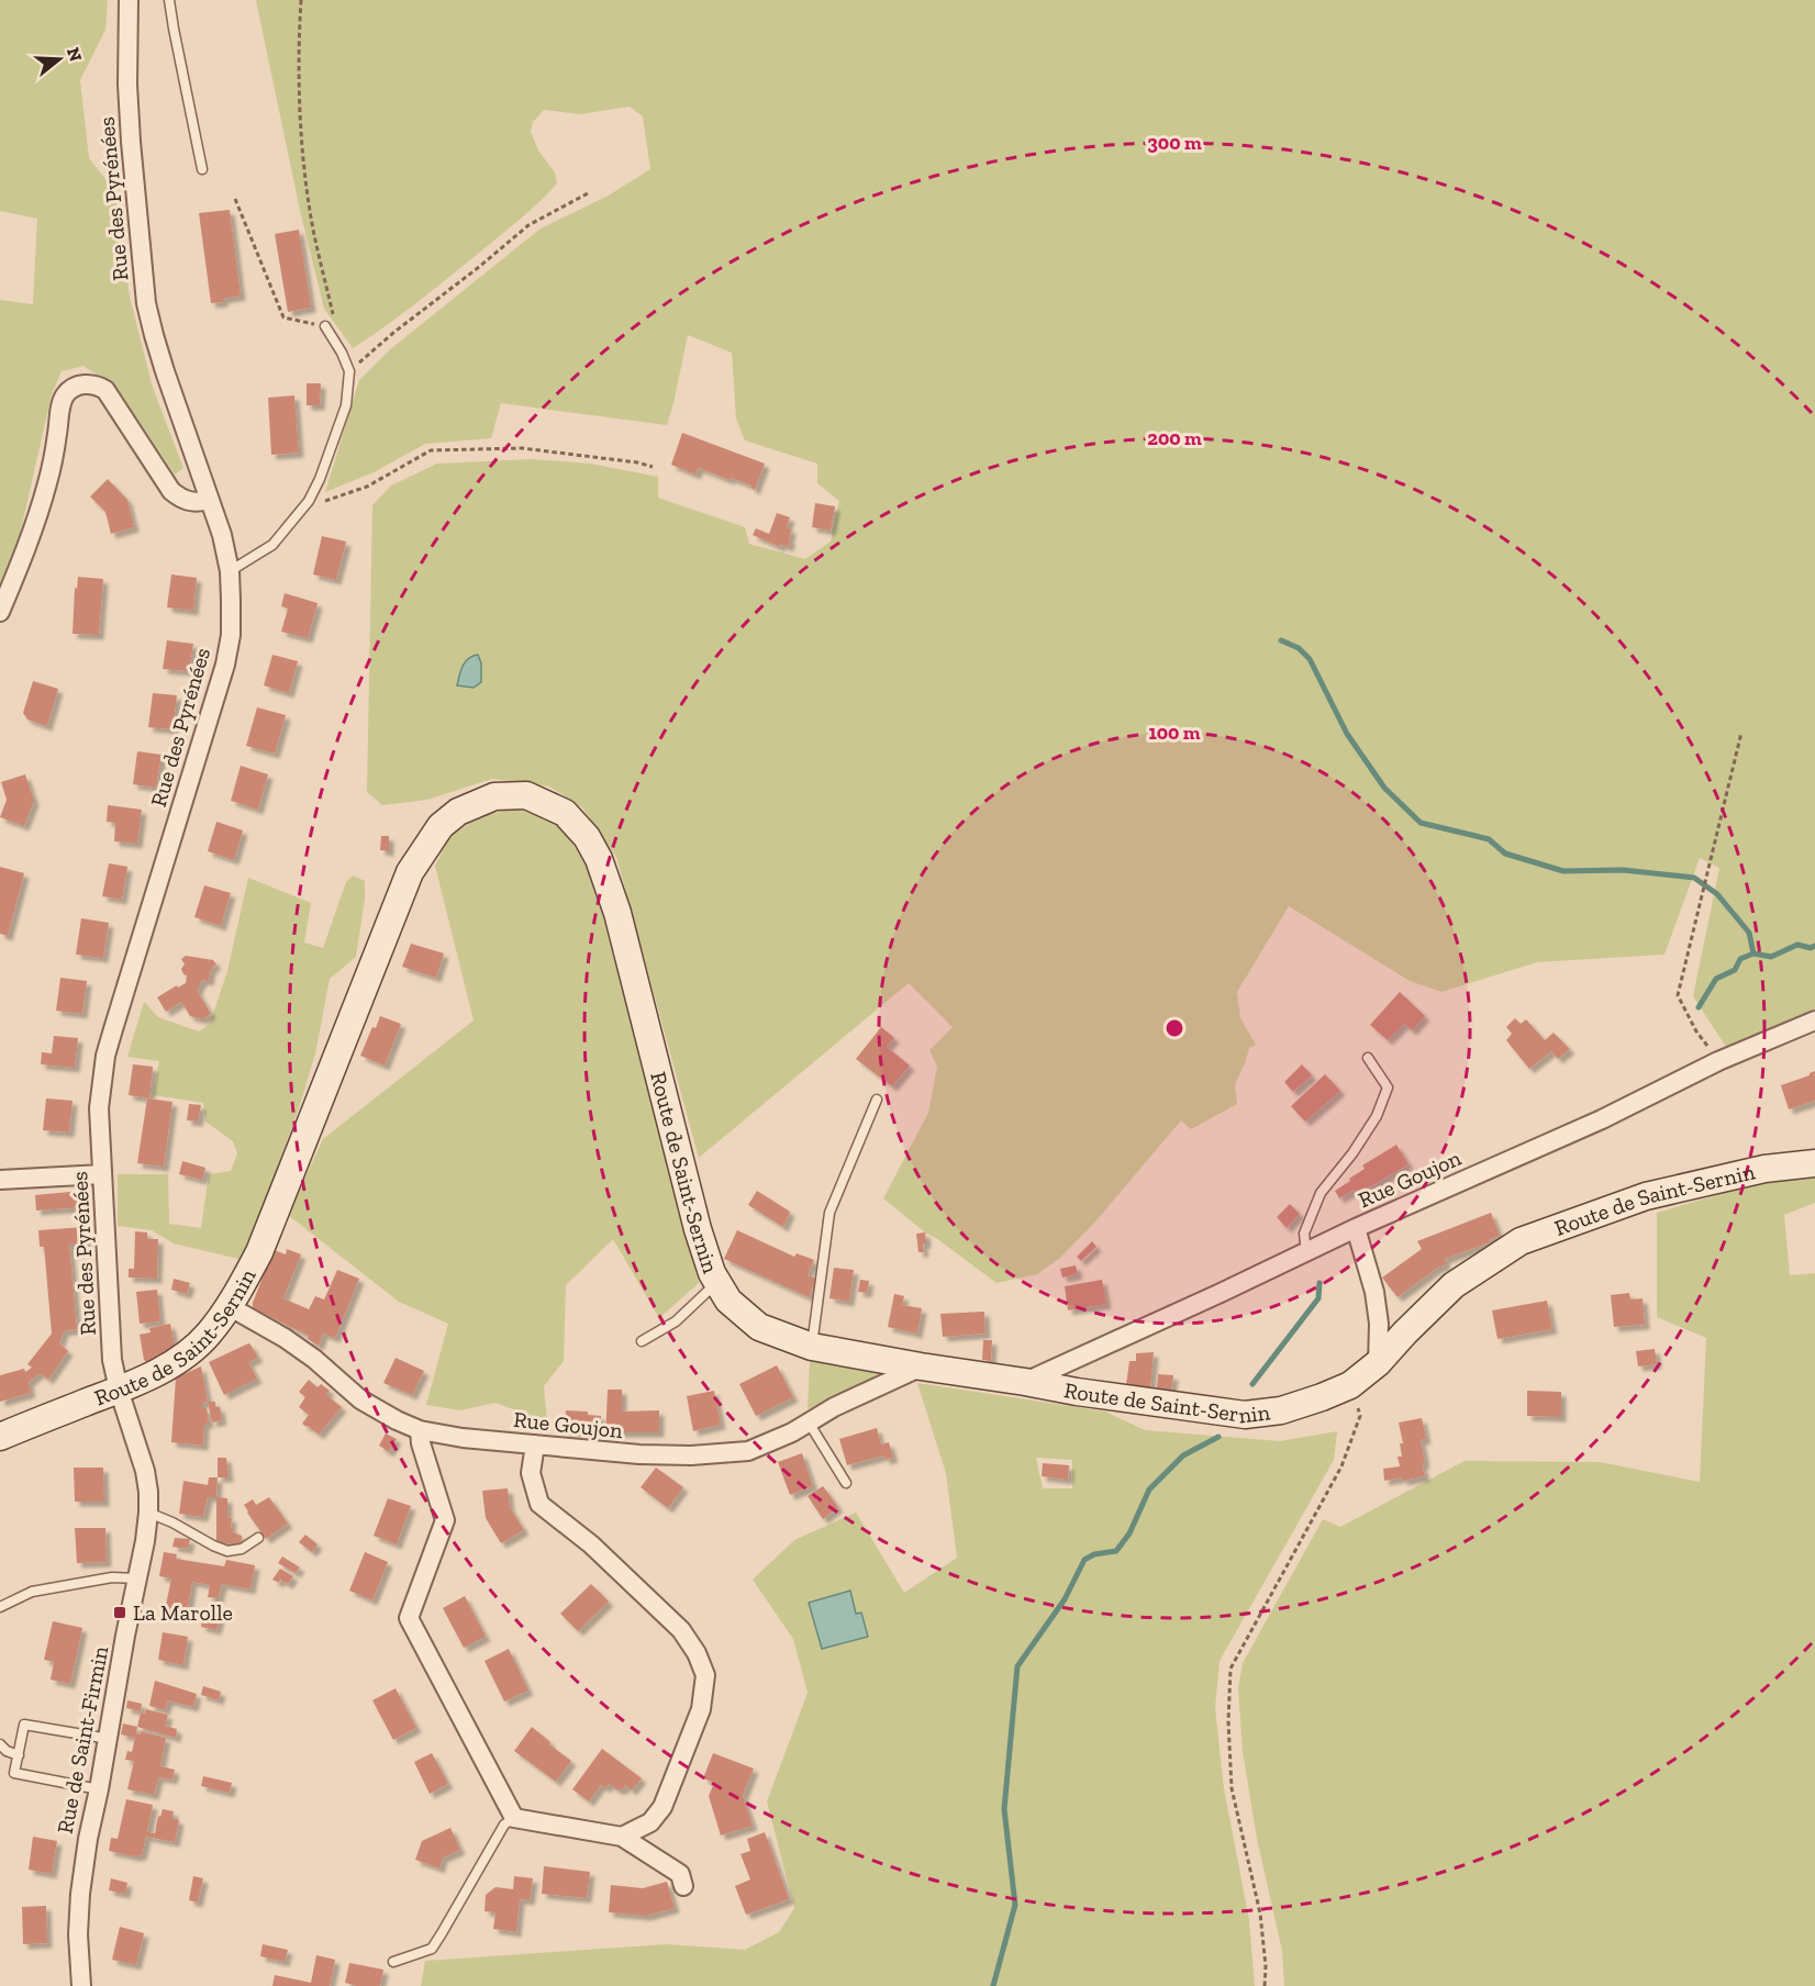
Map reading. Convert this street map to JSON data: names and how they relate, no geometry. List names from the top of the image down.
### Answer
{
  "streets": {
    "street": [
      "Rue des Pyrénées",
      "Route de Saint-Sernin",
      "Rue Goujon",
      "Rue de Saint-Firmin"
    ]
  },
  "crossings": [
    ["Rue des Pyrénées", "Route de Saint-Sernin"],
    ["Rue des Pyrénées", "Rue de Saint-Firmin"],
    ["Route de Saint-Sernin", "Rue Goujon"],
    ["Route de Saint-Sernin", "Rue de Saint-Firmin"]
  ],
  "places": {
    "transit": ["La Marolle"]
  },
  "north": "right",
  "rings": ["300 m", "200 m", "100 m"]
}
